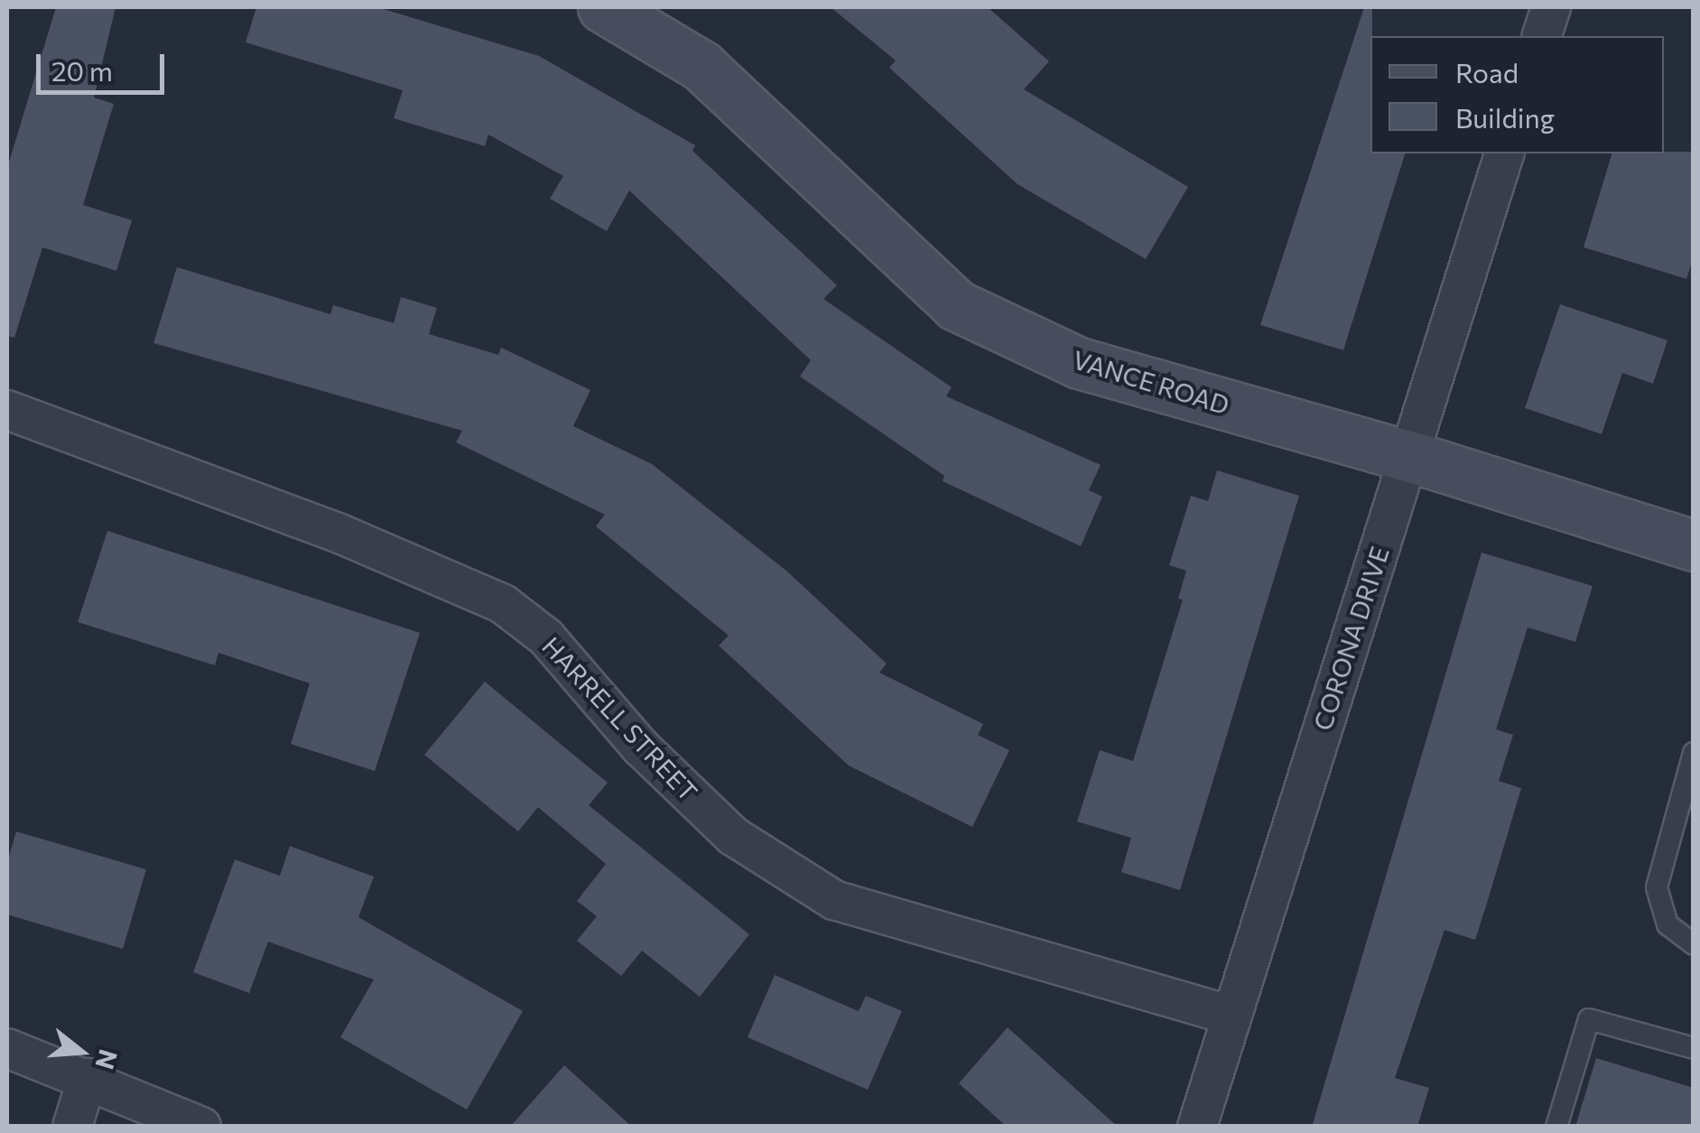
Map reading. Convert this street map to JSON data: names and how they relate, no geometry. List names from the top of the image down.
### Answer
{
  "streets": {
    "street": ["VANCE ROAD", "CORONA DRIVE", "HARRELL STREET"]
  },
  "crossings": [
    ["VANCE ROAD", "CORONA DRIVE"],
    ["CORONA DRIVE", "HARRELL STREET"]
  ],
  "legend": ["Road", "Building"],
  "scale_bar": "20 m",
  "north": "right"
}
